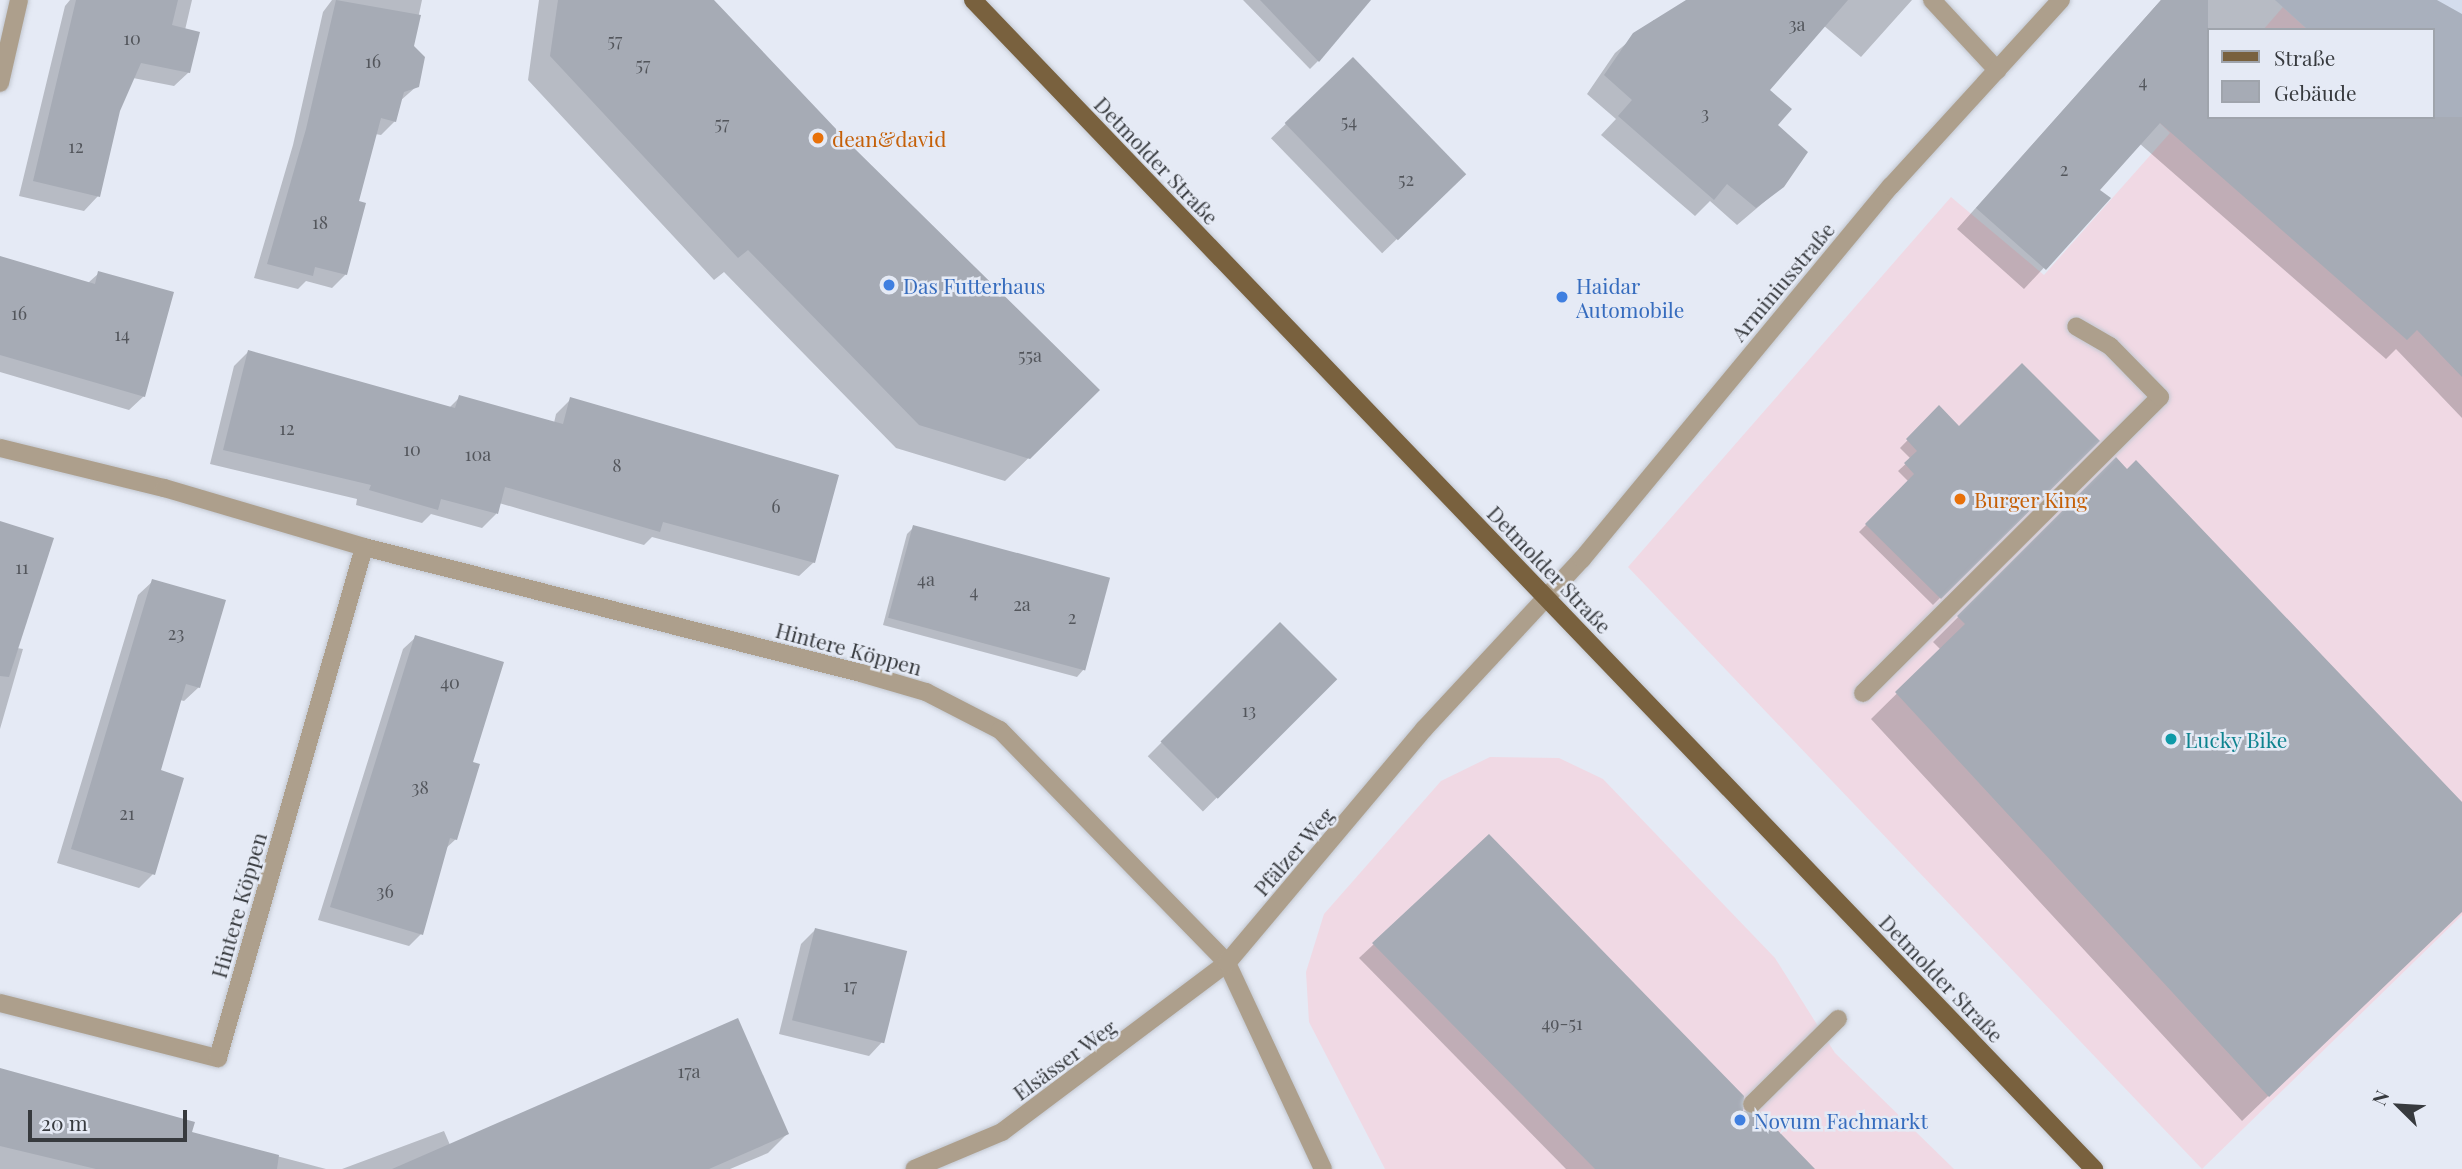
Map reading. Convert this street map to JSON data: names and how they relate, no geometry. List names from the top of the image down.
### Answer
{
  "streets": {
    "main road": ["Detmolder Straße"],
    "street": [
      "Arminiusstraße",
      "Hintere Köppen",
      "Pfälzer Weg",
      "Elsässer Weg"
    ]
  },
  "crossings": [
    ["Detmolder Straße", "Arminiusstraße"],
    ["Detmolder Straße", "Pfälzer Weg"],
    ["Arminiusstraße", "Pfälzer Weg"],
    ["Hintere Köppen", "Pfälzer Weg"],
    ["Hintere Köppen", "Elsässer Weg"],
    ["Pfälzer Weg", "Elsässer Weg"]
  ],
  "places": [
    "dean&david",
    "Das Futterhaus",
    "Haidar Automobile",
    "Burger King",
    "Lucky Bike",
    "Novum Fachmarkt"
  ],
  "house_numbers": [
    "3a",
    "10",
    "57",
    "16",
    "57",
    "4",
    "3",
    "54",
    "57",
    "12",
    "2",
    "52",
    "18",
    "16",
    "14",
    "55a",
    "12",
    "10",
    "10a",
    "8",
    "6",
    "11",
    "4a",
    "4",
    "2a",
    "2",
    "23",
    "40",
    "13",
    "38",
    "21",
    "36",
    "17",
    "49-51",
    "17a"
  ],
  "legend": ["Straße", "Gebäude"],
  "scale_bar": "20 m",
  "north": "top left"
}
